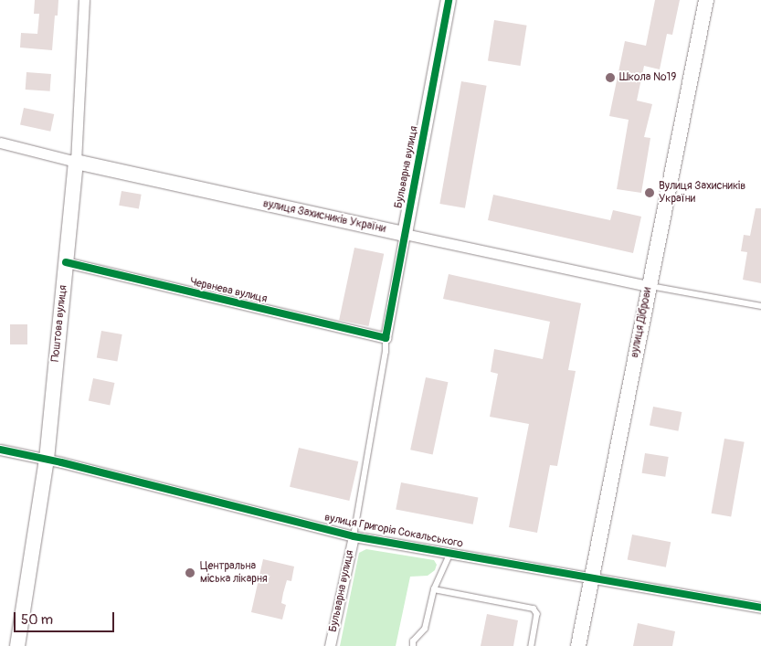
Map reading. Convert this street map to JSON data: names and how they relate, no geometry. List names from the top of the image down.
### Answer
{
  "streets": {
    "street": [
      "Бульварна вулиця",
      "вулиця Захисників України",
      "Червнева вулиця",
      "вулиця Діброви",
      "Поштова вулиця",
      "вулиця Григорія Сокальського"
    ]
  },
  "crossings": [
    ["Бульварна вулиця", "вулиця Захисників України"],
    ["Бульварна вулиця", "Червнева вулиця"],
    ["Бульварна вулиця", "вулиця Григорія Сокальського"],
    ["вулиця Захисників України", "вулиця Діброви"],
    ["вулиця Захисників України", "Поштова вулиця"],
    ["Червнева вулиця", "Поштова вулиця"],
    ["вулиця Діброви", "вулиця Григорія Сокальського"],
    ["Поштова вулиця", "вулиця Григорія Сокальського"]
  ],
  "places": ["Школа №19", "Вулиця Захисників України", "Центральна міська лікарня"],
  "scale_bar": "50 m"
}
